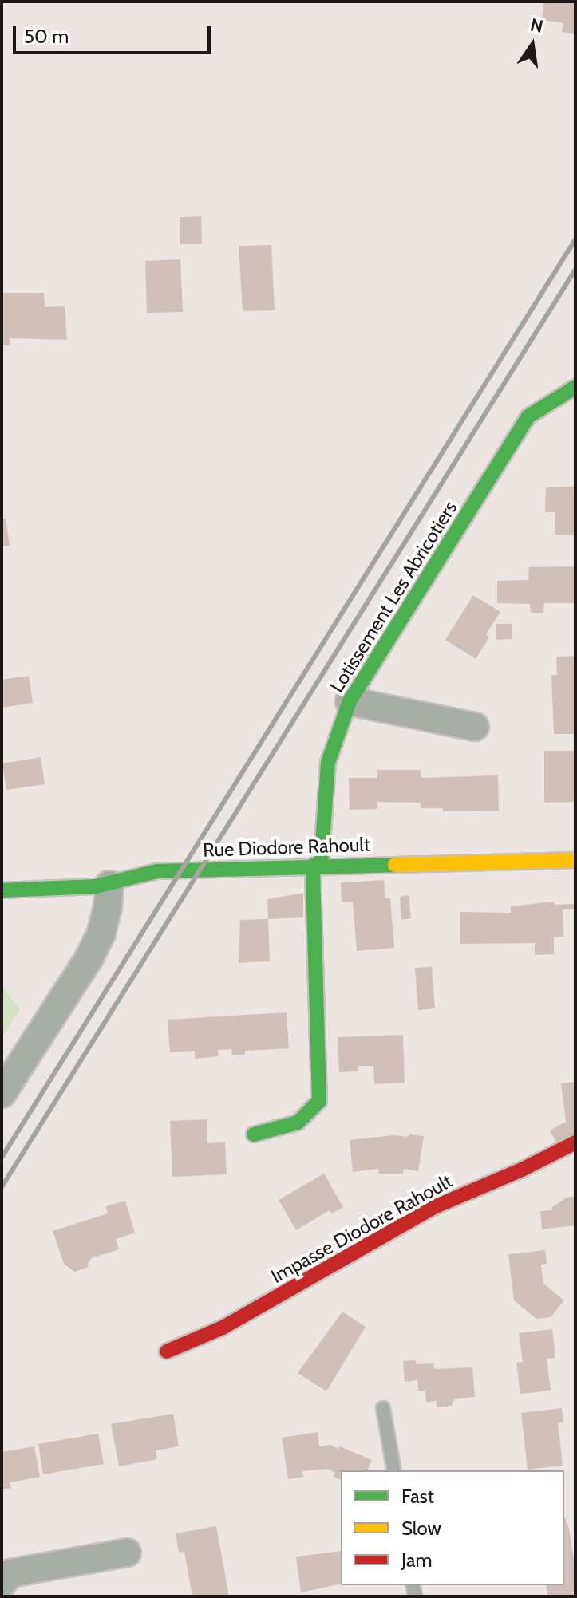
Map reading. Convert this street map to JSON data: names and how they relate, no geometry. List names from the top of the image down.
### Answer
{
  "streets": {
    "street": ["Lotissement Les Abricotiers", "Rue Diodore Rahoult", "Impasse Diodore Rahoult"]
  },
  "crossings": [
    ["Lotissement Les Abricotiers", "Rue Diodore Rahoult"]
  ],
  "legend": ["Fast", "Slow", "Jam"],
  "scale_bar": "50 m",
  "north": "top"
}
